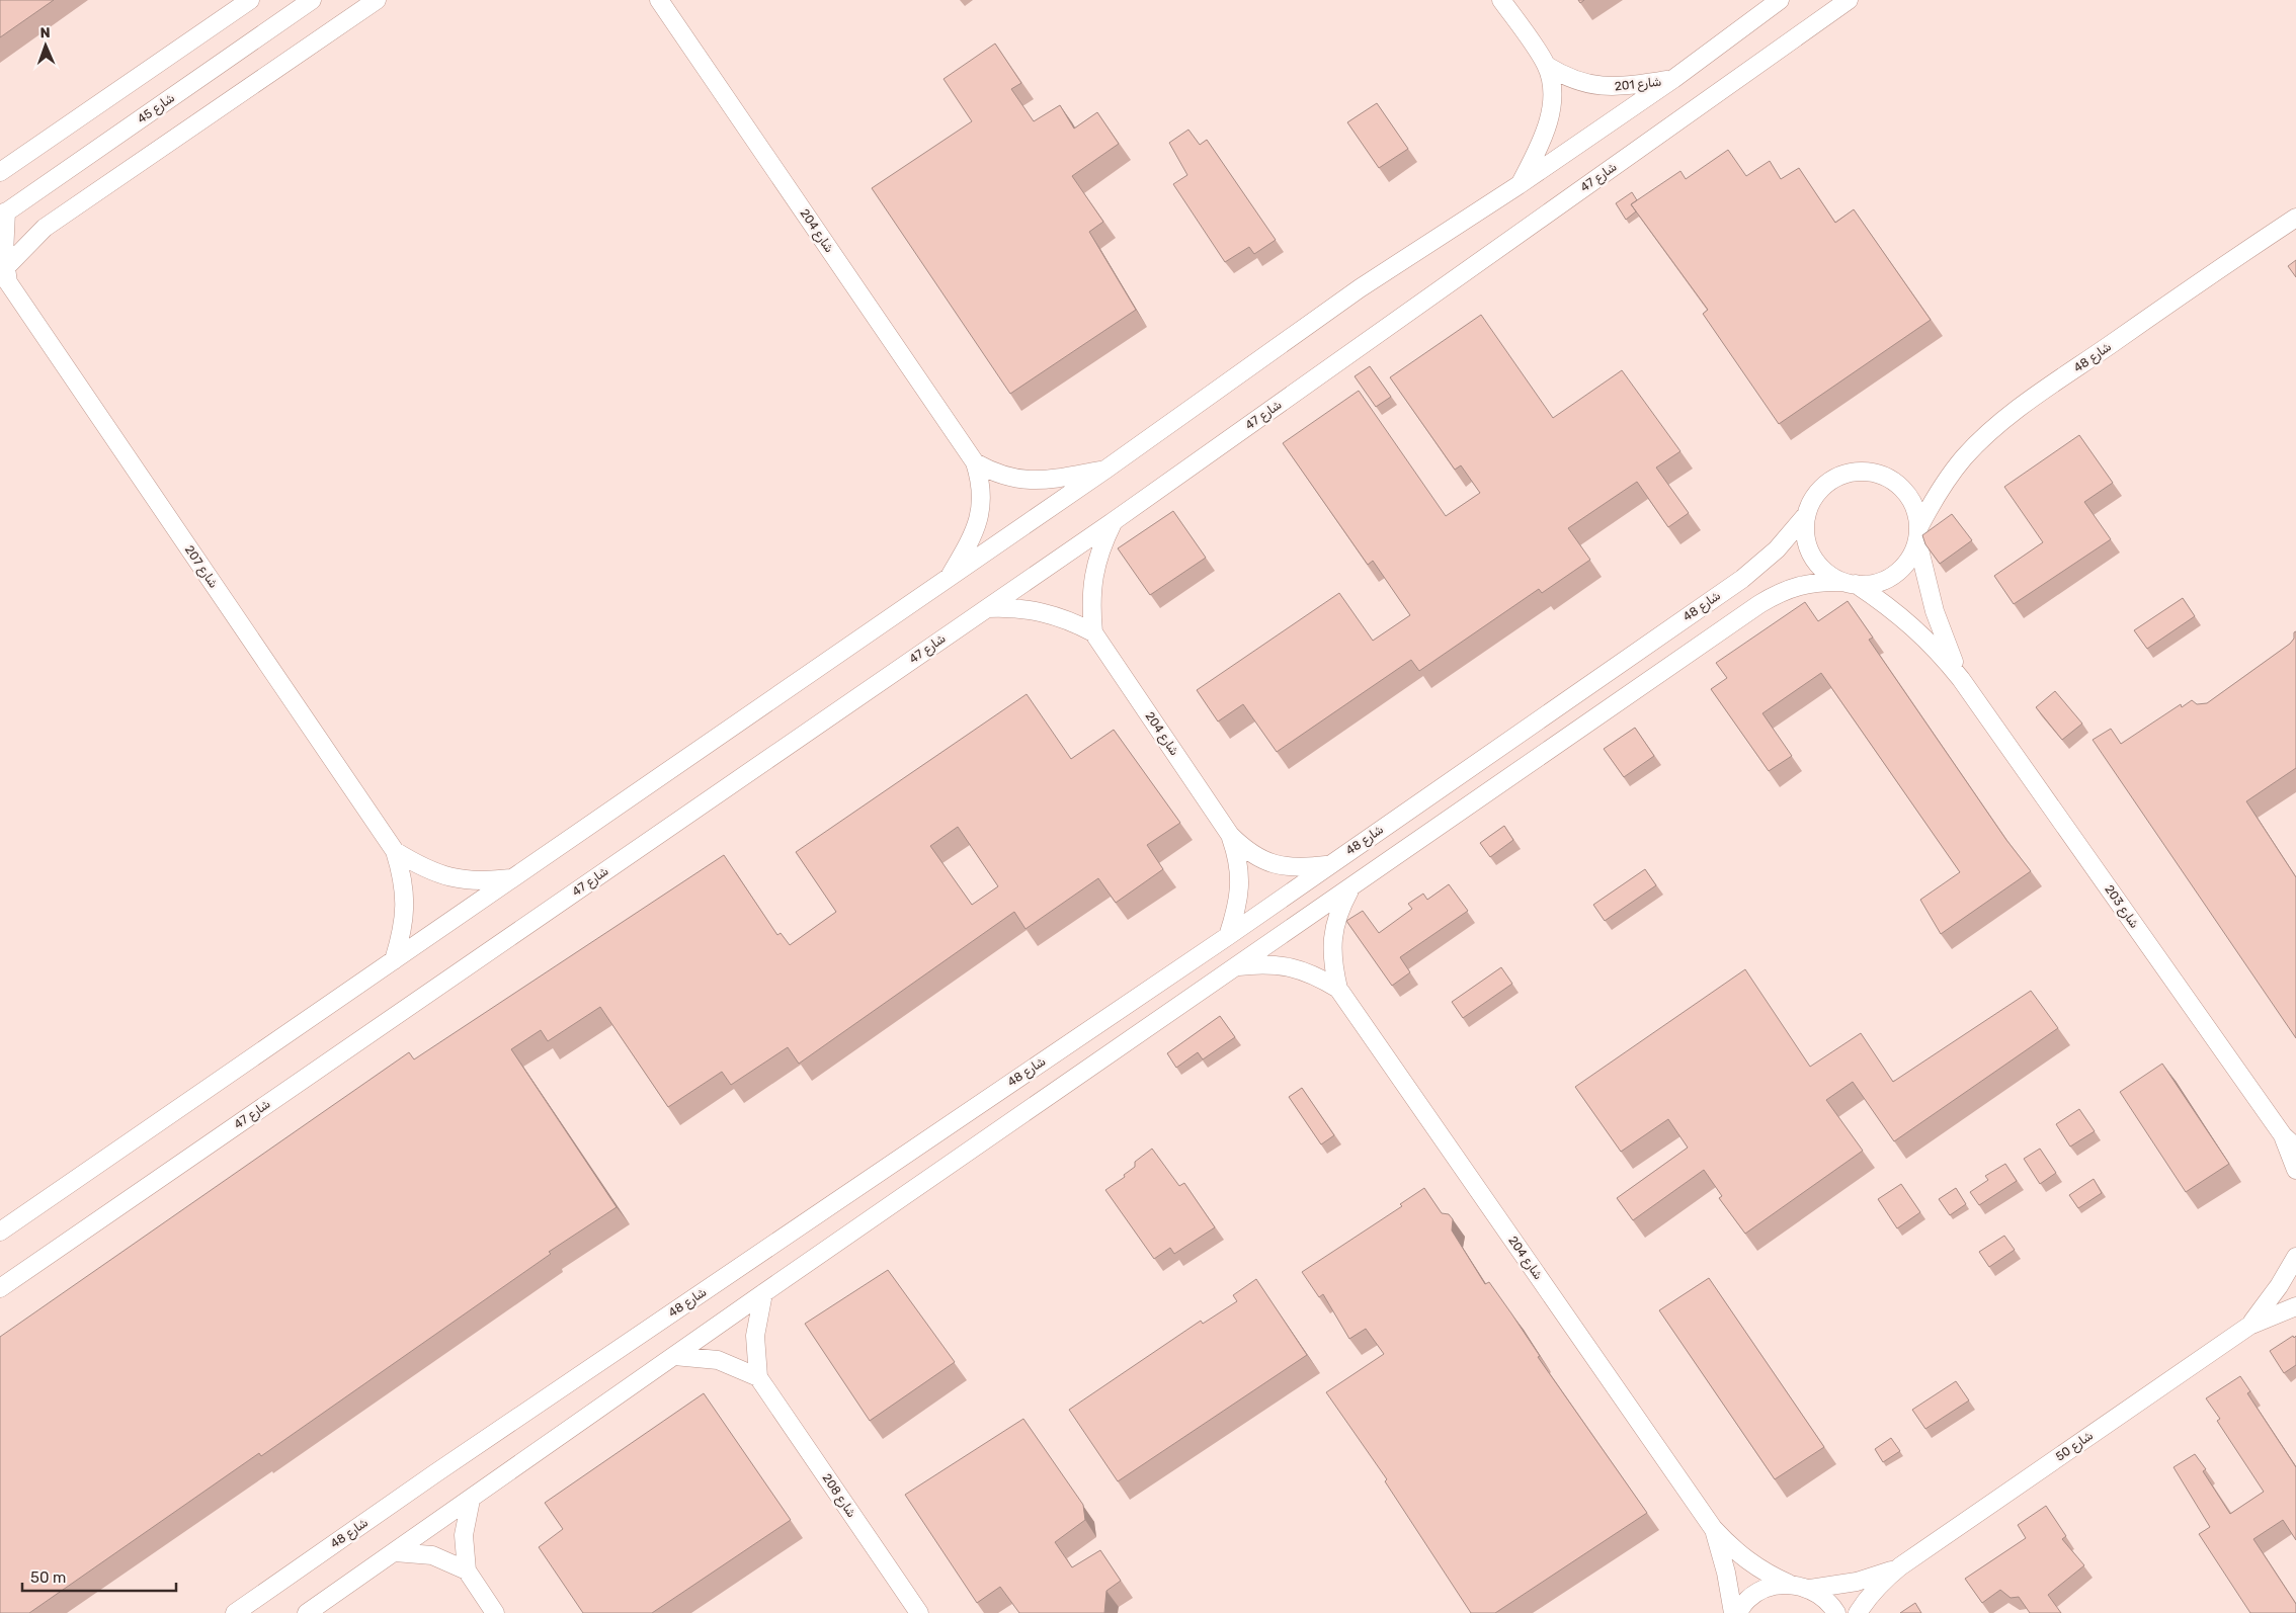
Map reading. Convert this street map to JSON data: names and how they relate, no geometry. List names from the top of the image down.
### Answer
{
  "streets": {
    "street": [
      "شارع 201",
      "شارع 45",
      "شارع 47",
      "شارع 204",
      "شارع 48",
      "شارع 207",
      "شارع 203",
      "شارع 50",
      "شارع 208"
    ]
  },
  "crossings": [
    ["شارع 47", "شارع 204"],
    ["شارع 204", "شارع 48"],
    ["شارع 48", "شارع 203"]
  ],
  "scale_bar": "50 m",
  "north": "top"
}
